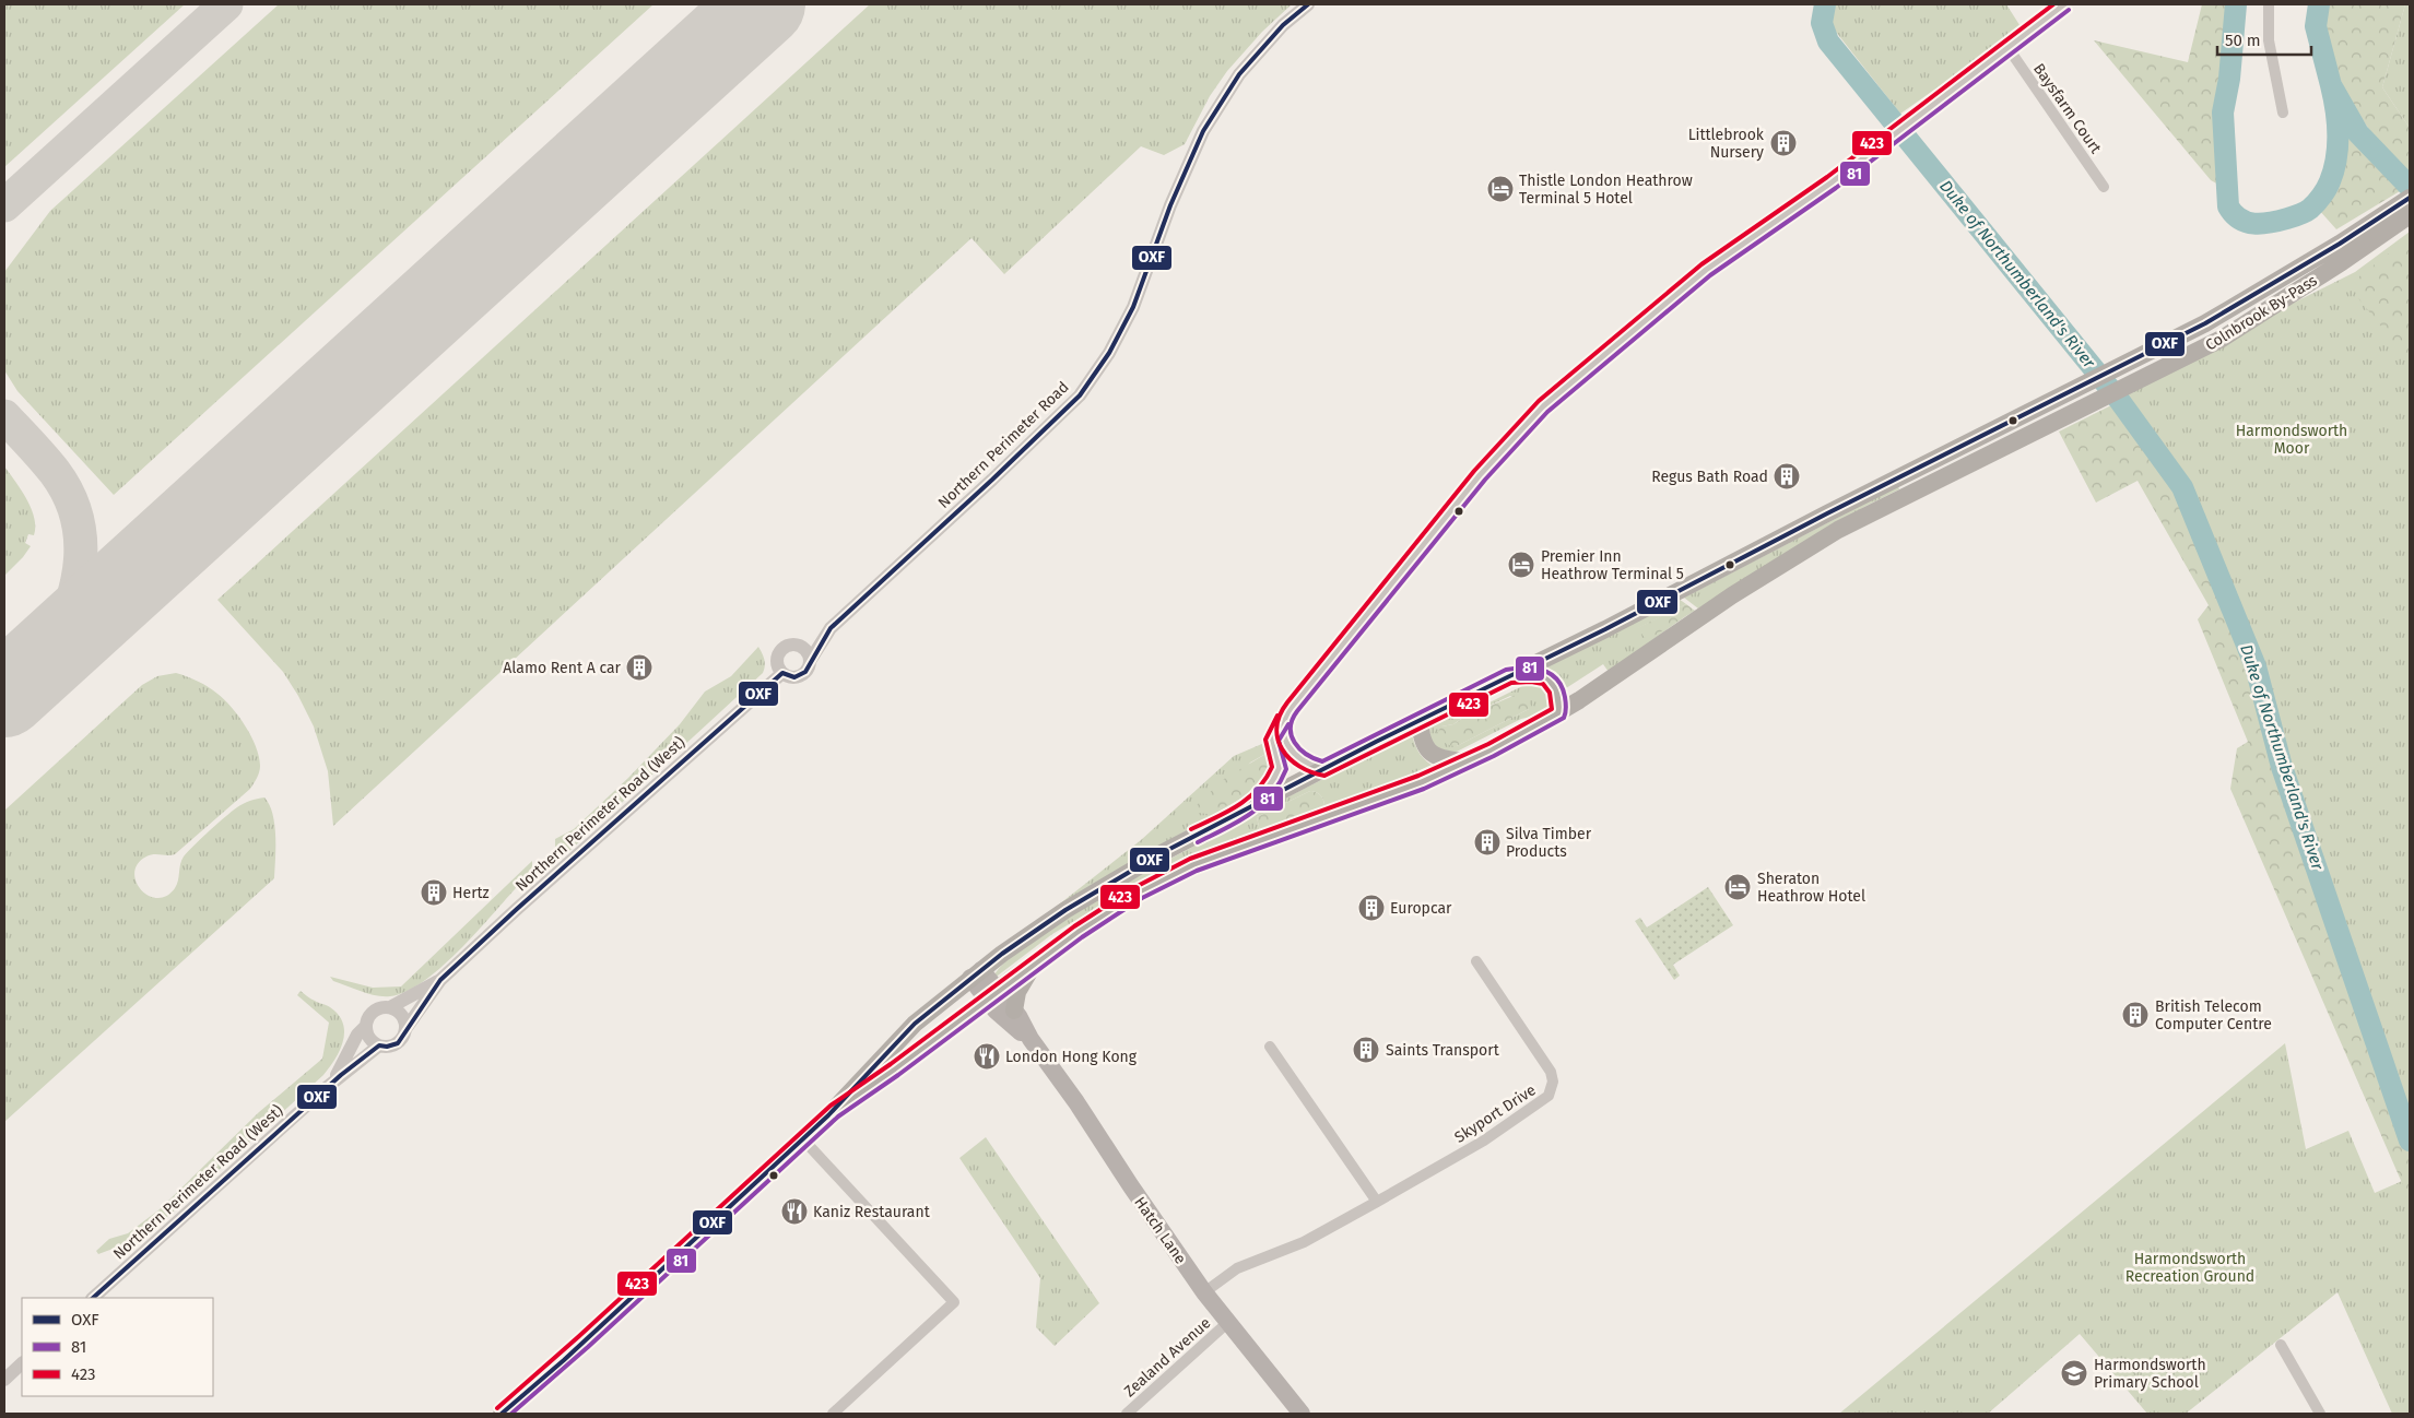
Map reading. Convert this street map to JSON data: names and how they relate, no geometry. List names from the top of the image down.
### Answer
{
  "streets": {
    "highway": ["Colnbrook By-Pass"],
    "main road": ["Hatch Lane"],
    "street": [
      "Baysfarm Court",
      "Northern Perimeter Road",
      "Northern Perimeter Road (West)",
      "Skyport Drive",
      "Zealand Avenue"
    ]
  },
  "crossings": [
    ["Colnbrook By-Pass", "Hatch Lane"],
    ["Northern Perimeter Road", "Northern Perimeter Road (West)"],
    ["Skyport Drive", "Hatch Lane"],
    ["Hatch Lane", "Zealand Avenue"]
  ],
  "water": ["Duke of Northumberland's River"],
  "parks": ["Harmondsworth Moor", "Harmondsworth Recreation Ground"],
  "places": {
    "building": [
      "Littlebrook Nursery",
      "Regus Bath Road",
      "Alamo Rent A car",
      "Silva Timber Products",
      "Hertz",
      "Europcar",
      "British Telecom Computer Centre",
      "Saints Transport"
    ],
    "hotel": ["Thistle London Heathrow Terminal 5 Hotel", "Premier Inn Heathrow Terminal 5", "Sheraton Heathrow Hotel"],
    "restaurant": ["London Hong Kong", "Kaniz Restaurant"],
    "school or university": ["Harmondsworth Primary School"]
  },
  "lines": ["transit line OXF", "transit line 423", "transit line 81"],
  "legend": ["OXF", "81", "423"],
  "scale_bar": "50 m"
}
